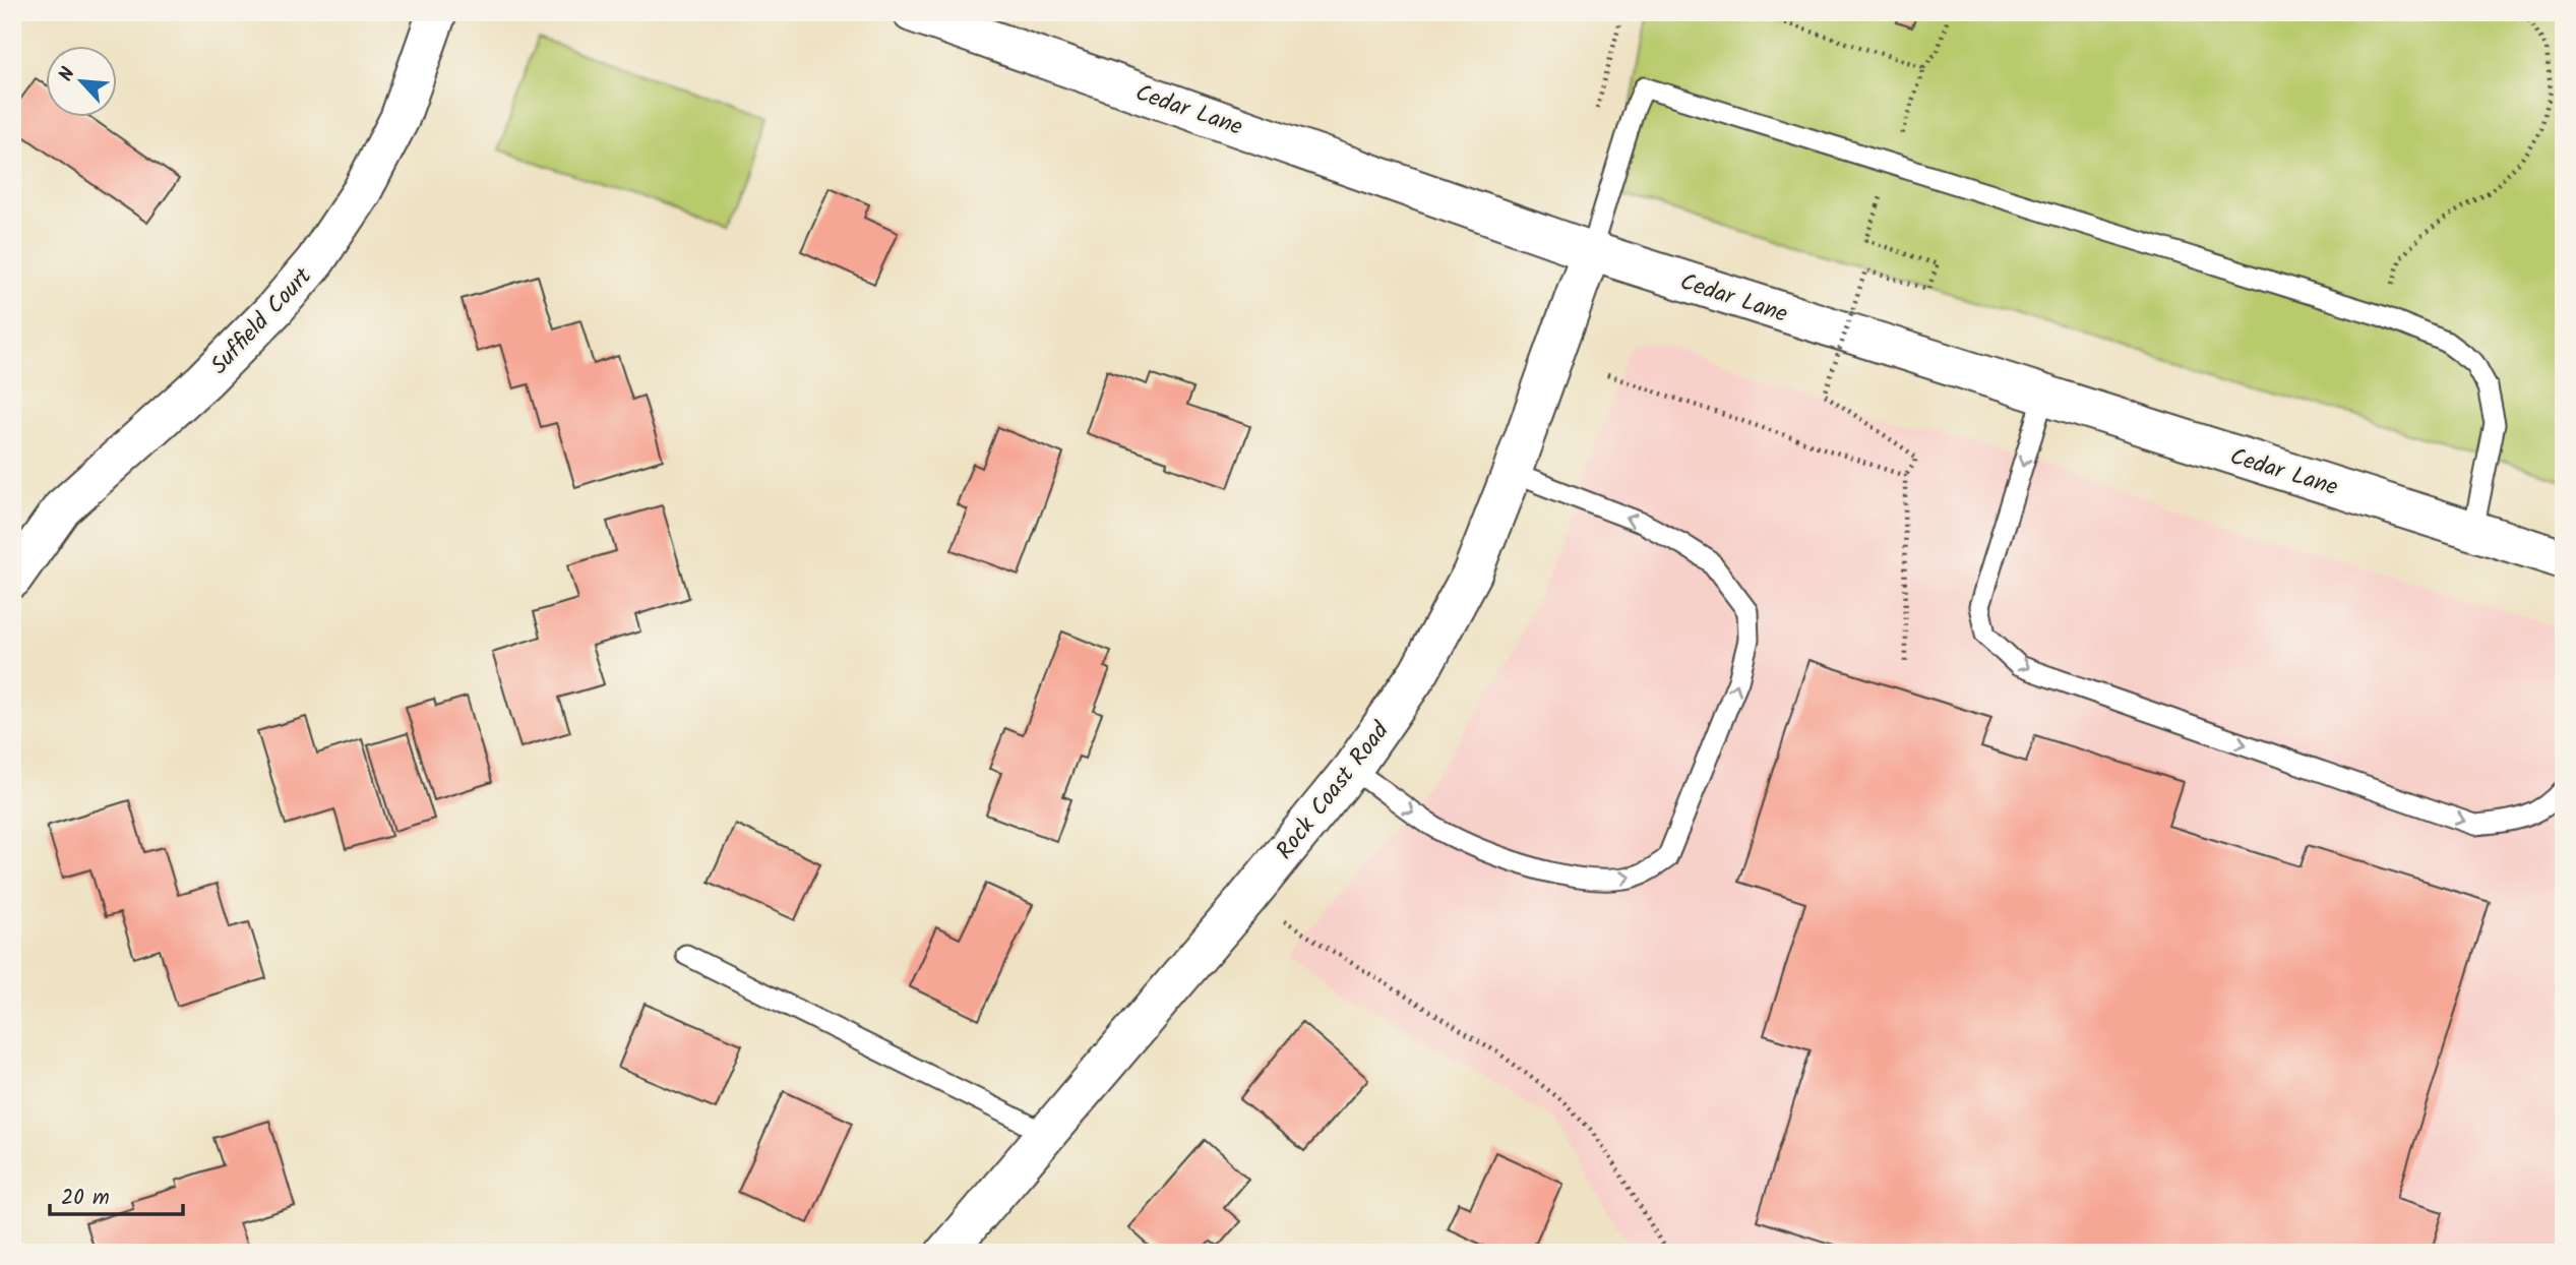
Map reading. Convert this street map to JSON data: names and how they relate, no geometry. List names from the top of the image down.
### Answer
{
  "streets": {
    "street": ["Cedar Lane", "Suffield Court", "Rock Coast Road"]
  },
  "crossings": [
    ["Cedar Lane", "Rock Coast Road"]
  ],
  "scale_bar": "20 m",
  "north": "top left"
}
